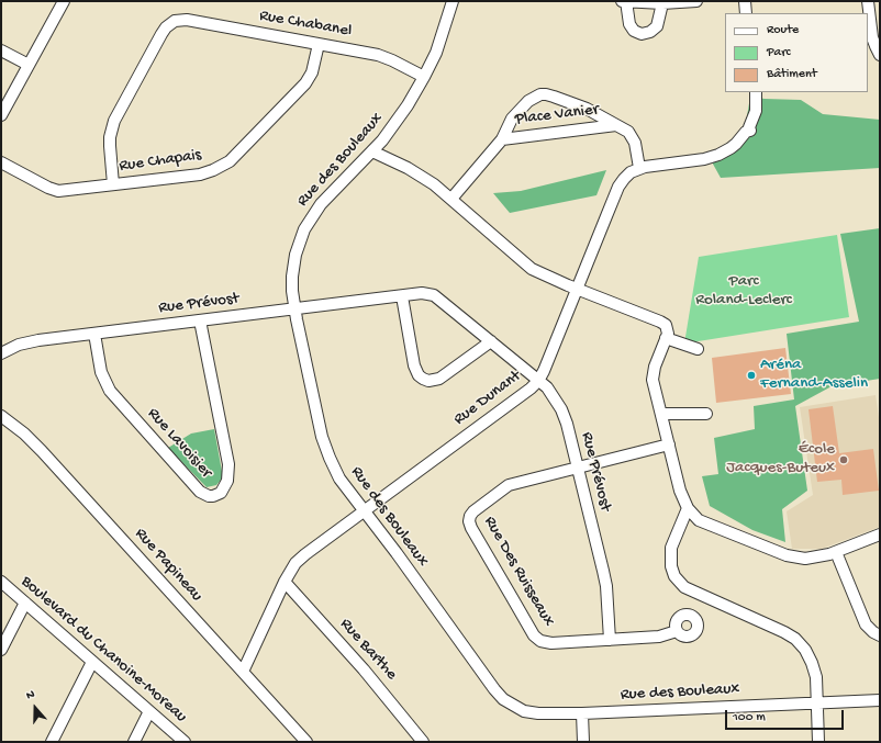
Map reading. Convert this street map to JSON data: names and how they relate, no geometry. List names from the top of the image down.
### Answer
{
  "streets": {
    "street": [
      "Rue Chabanel",
      "Place Vanier",
      "Rue des Bouleaux",
      "Rue Chapais",
      "Rue Prévost",
      "Rue Dunant",
      "Rue Lavoisier",
      "Rue Papineau",
      "Rue Des Ruisseaux",
      "Boulevard du Chanoine-Moreau",
      "Rue Barthe"
    ]
  },
  "crossings": [
    ["Rue Chabanel", "Rue des Bouleaux"],
    ["Rue Chabanel", "Rue Chapais"],
    ["Place Vanier", "Rue Dunant"],
    ["Rue des Bouleaux", "Rue Prévost"],
    ["Rue des Bouleaux", "Rue Dunant"],
    ["Rue Prévost", "Rue Dunant"],
    ["Rue Prévost", "Rue Lavoisier"],
    ["Rue Prévost", "Rue Des Ruisseaux"],
    ["Rue Dunant", "Rue Papineau"],
    ["Rue Dunant", "Rue Barthe"]
  ],
  "parks": ["Parc Roland-Leclerc"],
  "places": ["Aréna Fernand-Asselin", "École Jacques-Buteux"],
  "legend": ["Route", "Parc", "Bâtiment"],
  "scale_bar": "100 m",
  "north": "top"
}
